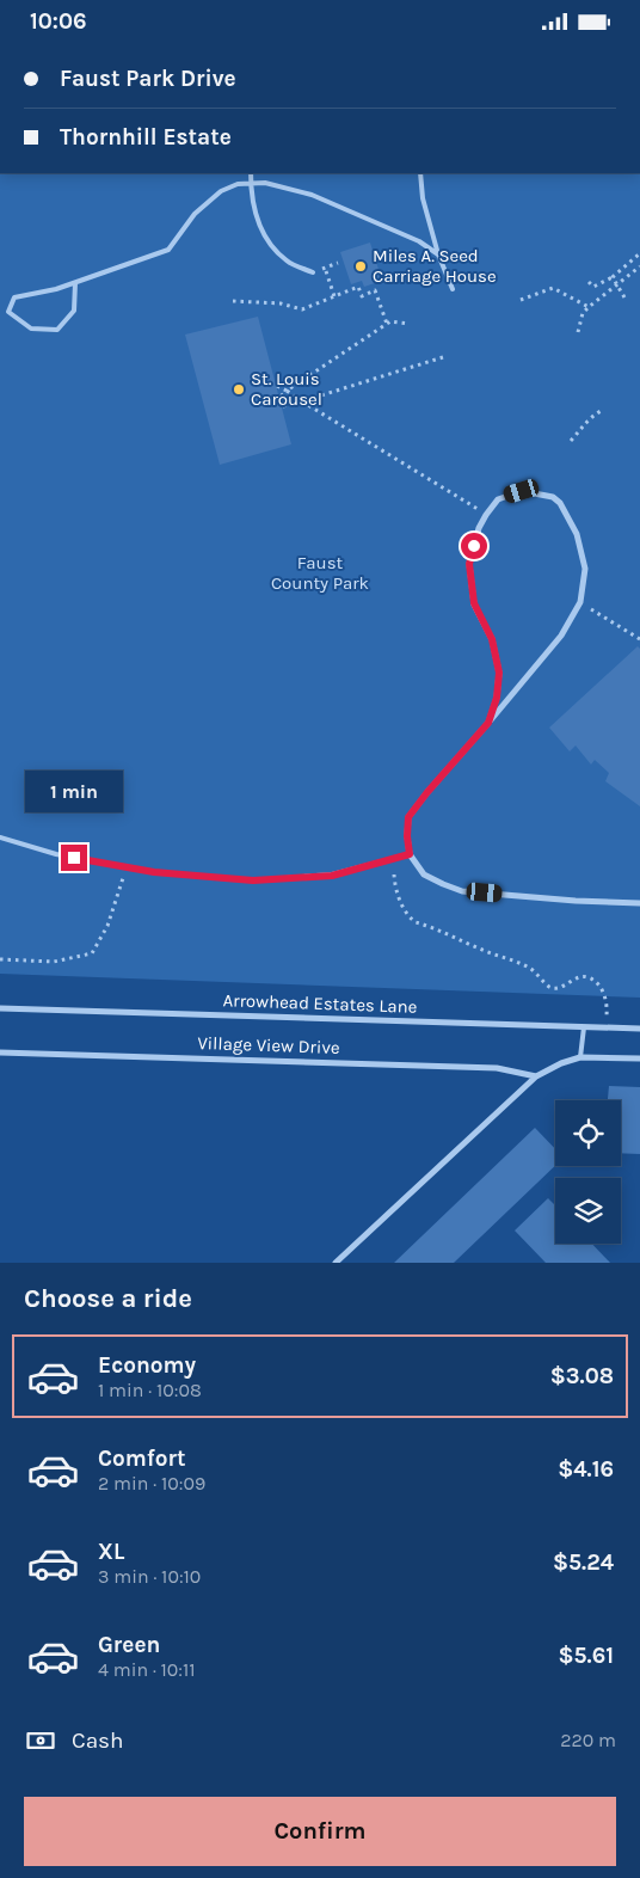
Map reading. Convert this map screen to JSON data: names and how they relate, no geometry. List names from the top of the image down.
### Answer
{
  "streets": {
    "street": ["Arrowhead Estates Lane", "Village View Drive"]
  },
  "parks": ["Faust County Park"],
  "places": ["Miles A. Seed Carriage House", "St. Louis Carousel"],
  "page": {
    "status": "10:06",
    "banner": ["Faust Park Drive", "Thornhill Estate"],
    "bubble": "1 min",
    "heading": "Choose a ride",
    "list": [
      {
        "name": "Economy",
        "note": "1 min · 10:08",
        "value": "$3.08"
      },
      {
        "name": "Comfort",
        "note": "2 min · 10:09",
        "value": "$4.16"
      },
      {
        "name": "XL",
        "note": "3 min · 10:10",
        "value": "$5.24"
      },
      {
        "name": "Green",
        "note": "4 min · 10:11",
        "value": "$5.61"
      }
    ],
    "pay": ["Cash", "220 m"],
    "buttons": "Confirm"
  }
}
